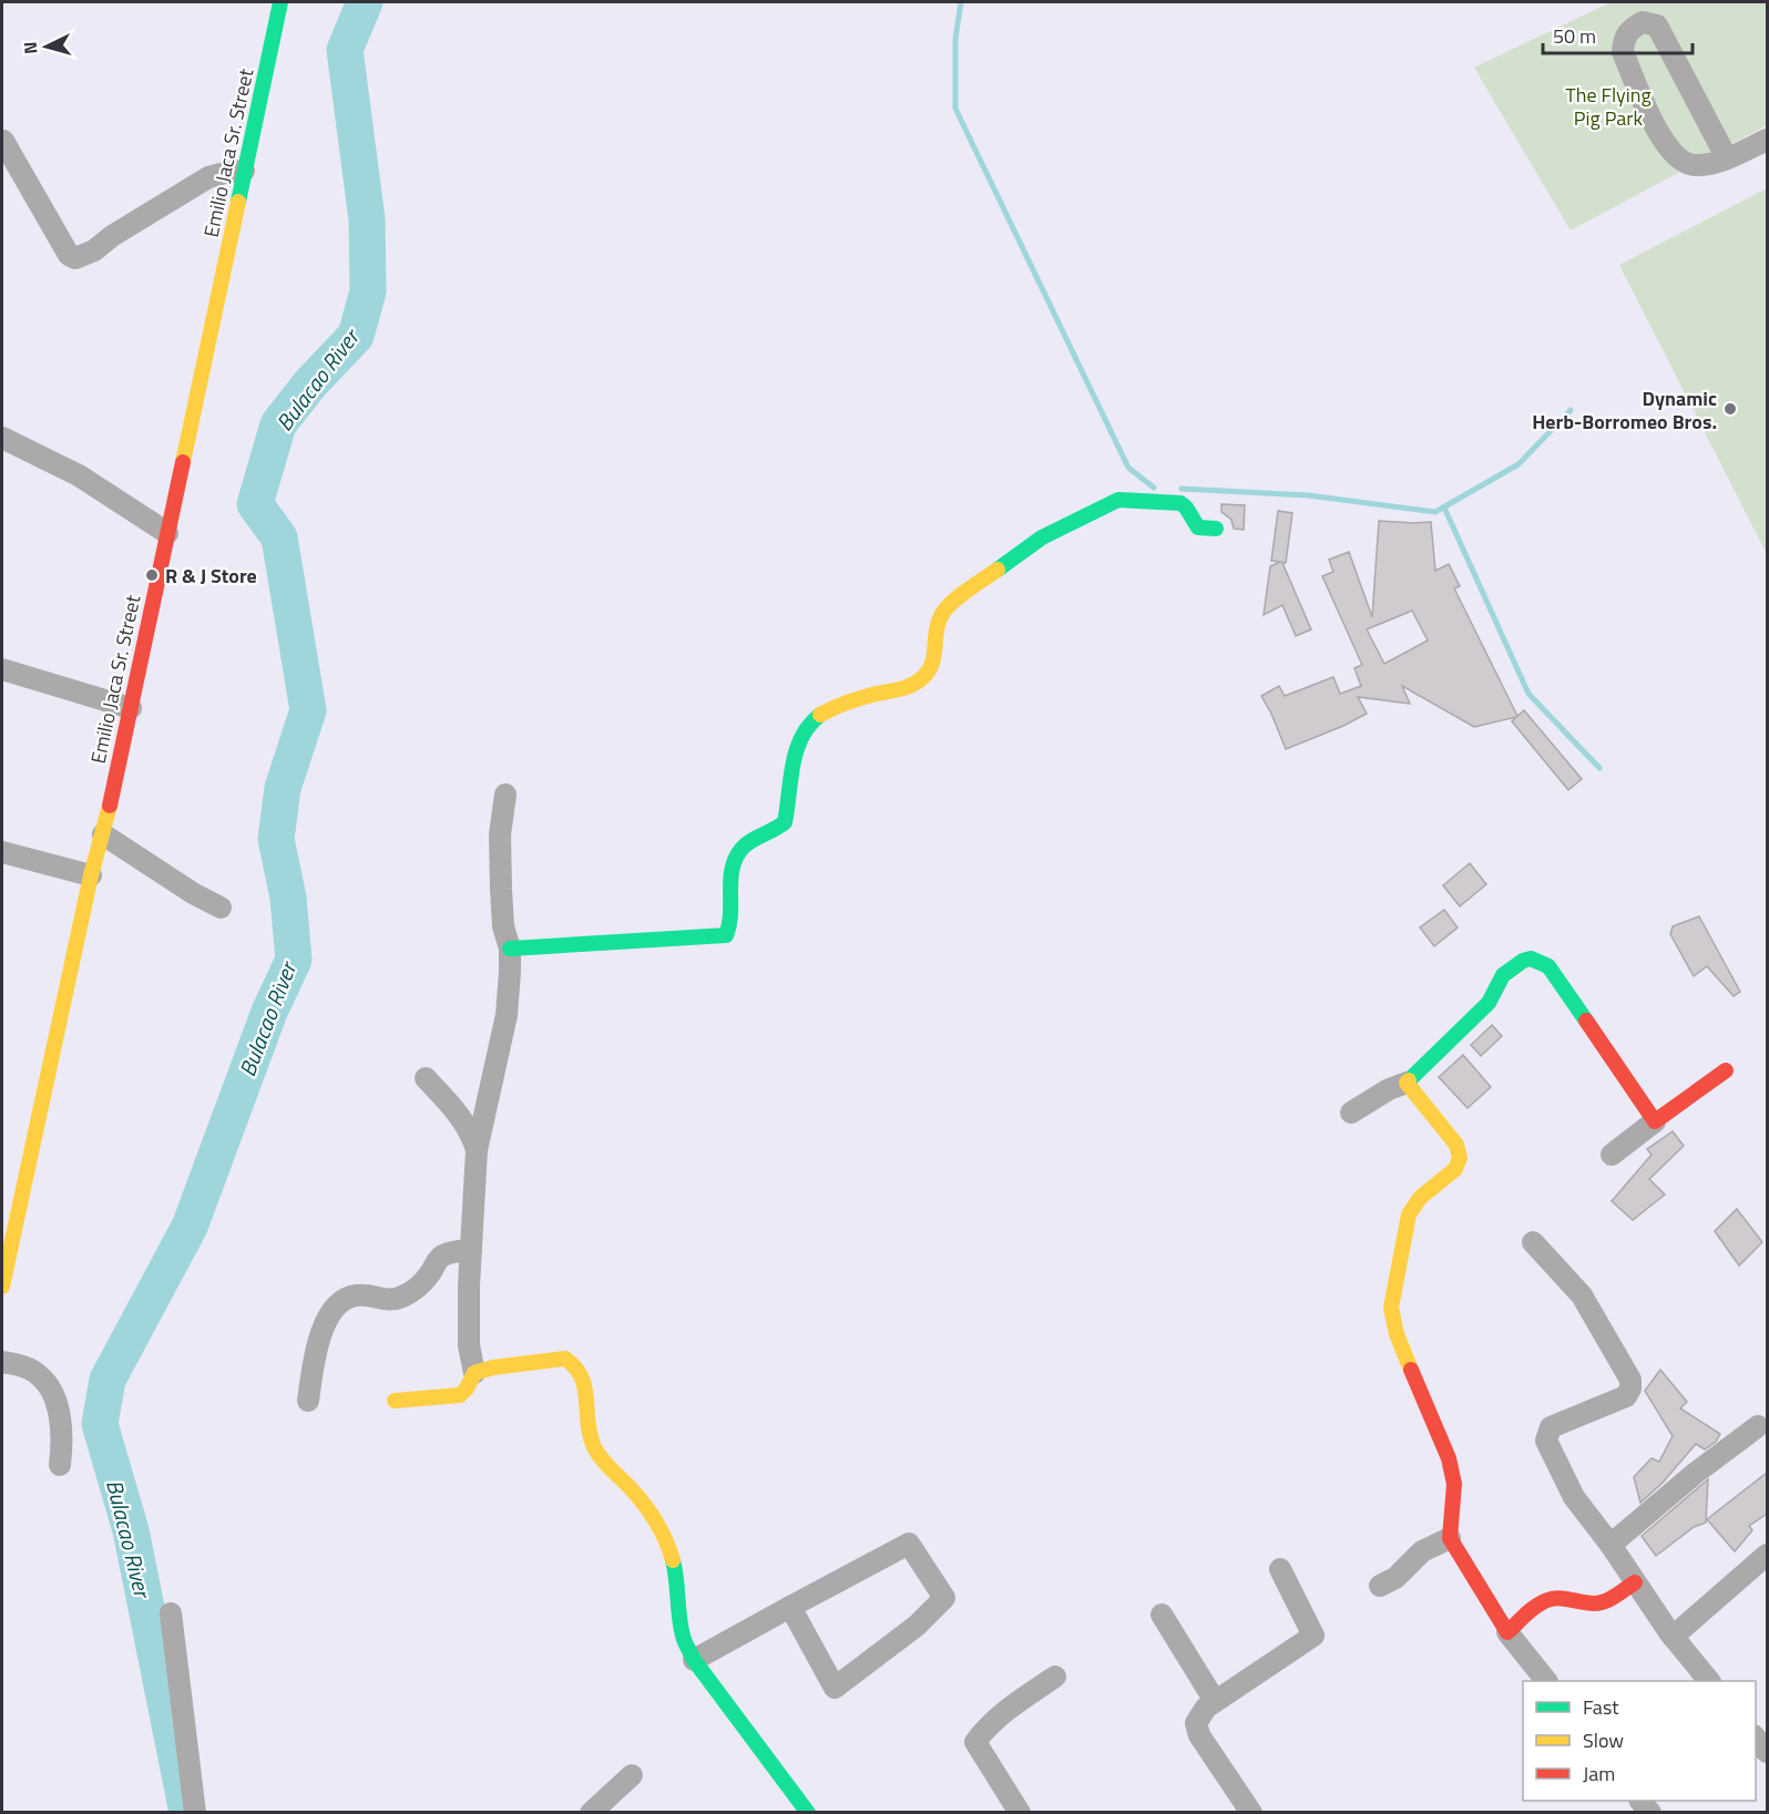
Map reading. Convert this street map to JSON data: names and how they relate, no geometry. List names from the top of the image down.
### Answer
{
  "streets": {
    "street": ["Emilio Jaca Sr. Street"]
  },
  "water": ["Bulacao River"],
  "parks": ["The Flying Pig Park"],
  "places": ["Dynamic Herb-Borromeo Bros.", "R & J Store"],
  "legend": ["Fast", "Slow", "Jam"],
  "scale_bar": "50 m",
  "north": "left"
}
